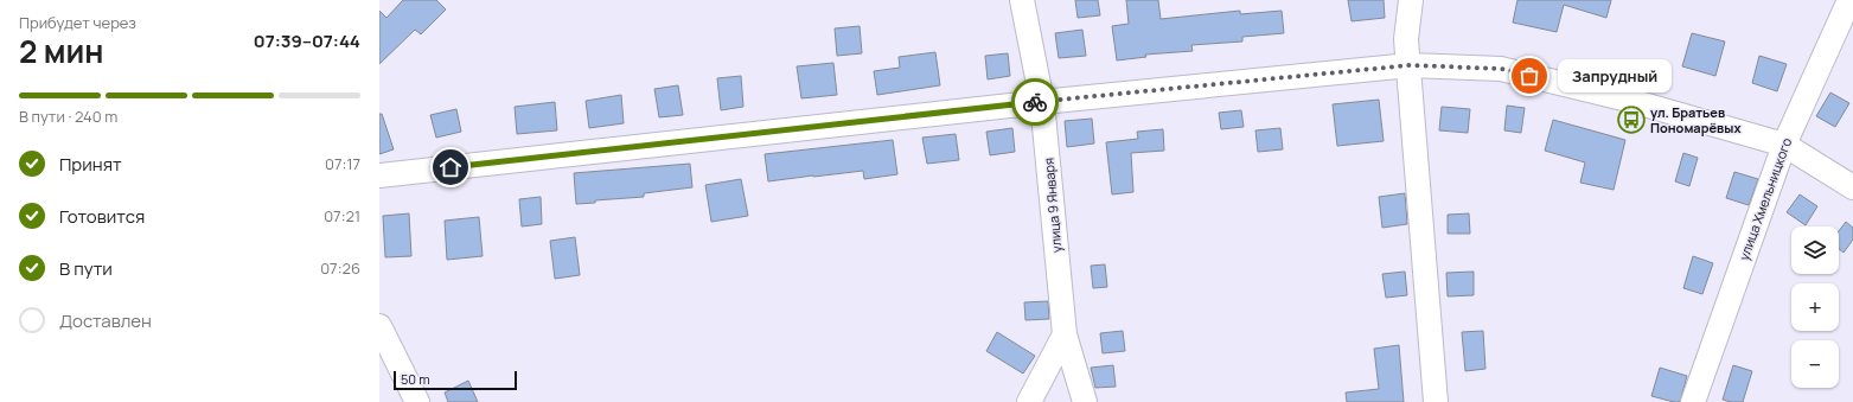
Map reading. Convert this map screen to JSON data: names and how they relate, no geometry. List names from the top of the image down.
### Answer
{
  "streets": {
    "street": ["улица Хмельницкого", "улица 9 Января"]
  },
  "places": {
    "other": ["Запрудный"],
    "bus stop": ["ул. Братьев Пономарёвых"]
  },
  "scale_bar": "50 m",
  "page": {
    "heading": ["2 мин", "Прибудет через", "07:39–07:44"],
    "bubble": "Запрудный",
    "bar": "В пути · 240 m",
    "list": [
      ["Принят", "07:17"],
      ["Готовится", "07:21"],
      ["В пути", "07:26"],
      "Доставлен"
    ],
    "map_buttons": ["+", "−"],
    "scale": "50 m"
  }
}
